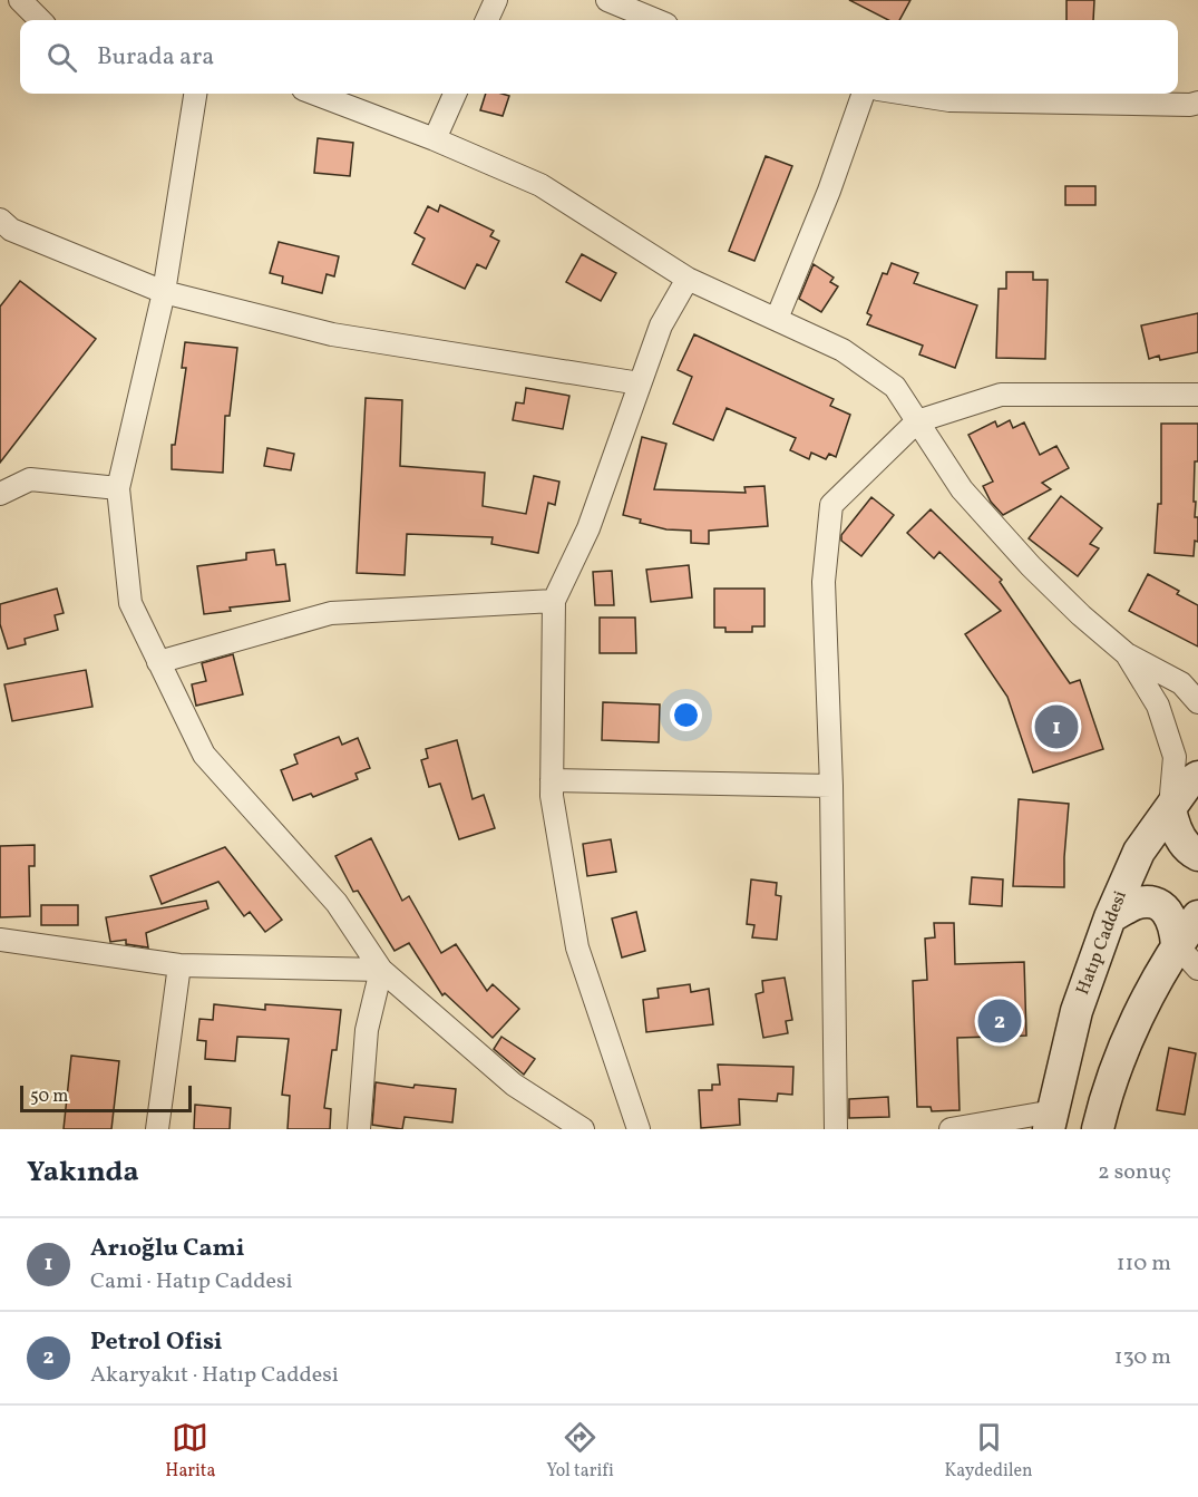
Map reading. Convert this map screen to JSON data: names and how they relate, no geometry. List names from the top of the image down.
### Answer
{
  "streets": {
    "main road": ["Hatıp Caddesi"]
  },
  "scale_bar": "50 m",
  "page": {
    "search": "Burada ara",
    "pins": ["1", "2"],
    "scale": "50 m",
    "heading": ["Yakında", "2 sonuç"],
    "list": [
      {
        "mark": "1",
        "name": "Arıoğlu Cami",
        "note": "Cami · Hatıp Caddesi",
        "value": "110 m"
      },
      {
        "mark": "2",
        "name": "Petrol Ofisi",
        "note": "Akaryakıt · Hatıp Caddesi",
        "value": "130 m"
      }
    ],
    "nav": ["Harita", "Yol tarifi", "Kaydedilen"]
  }
}
